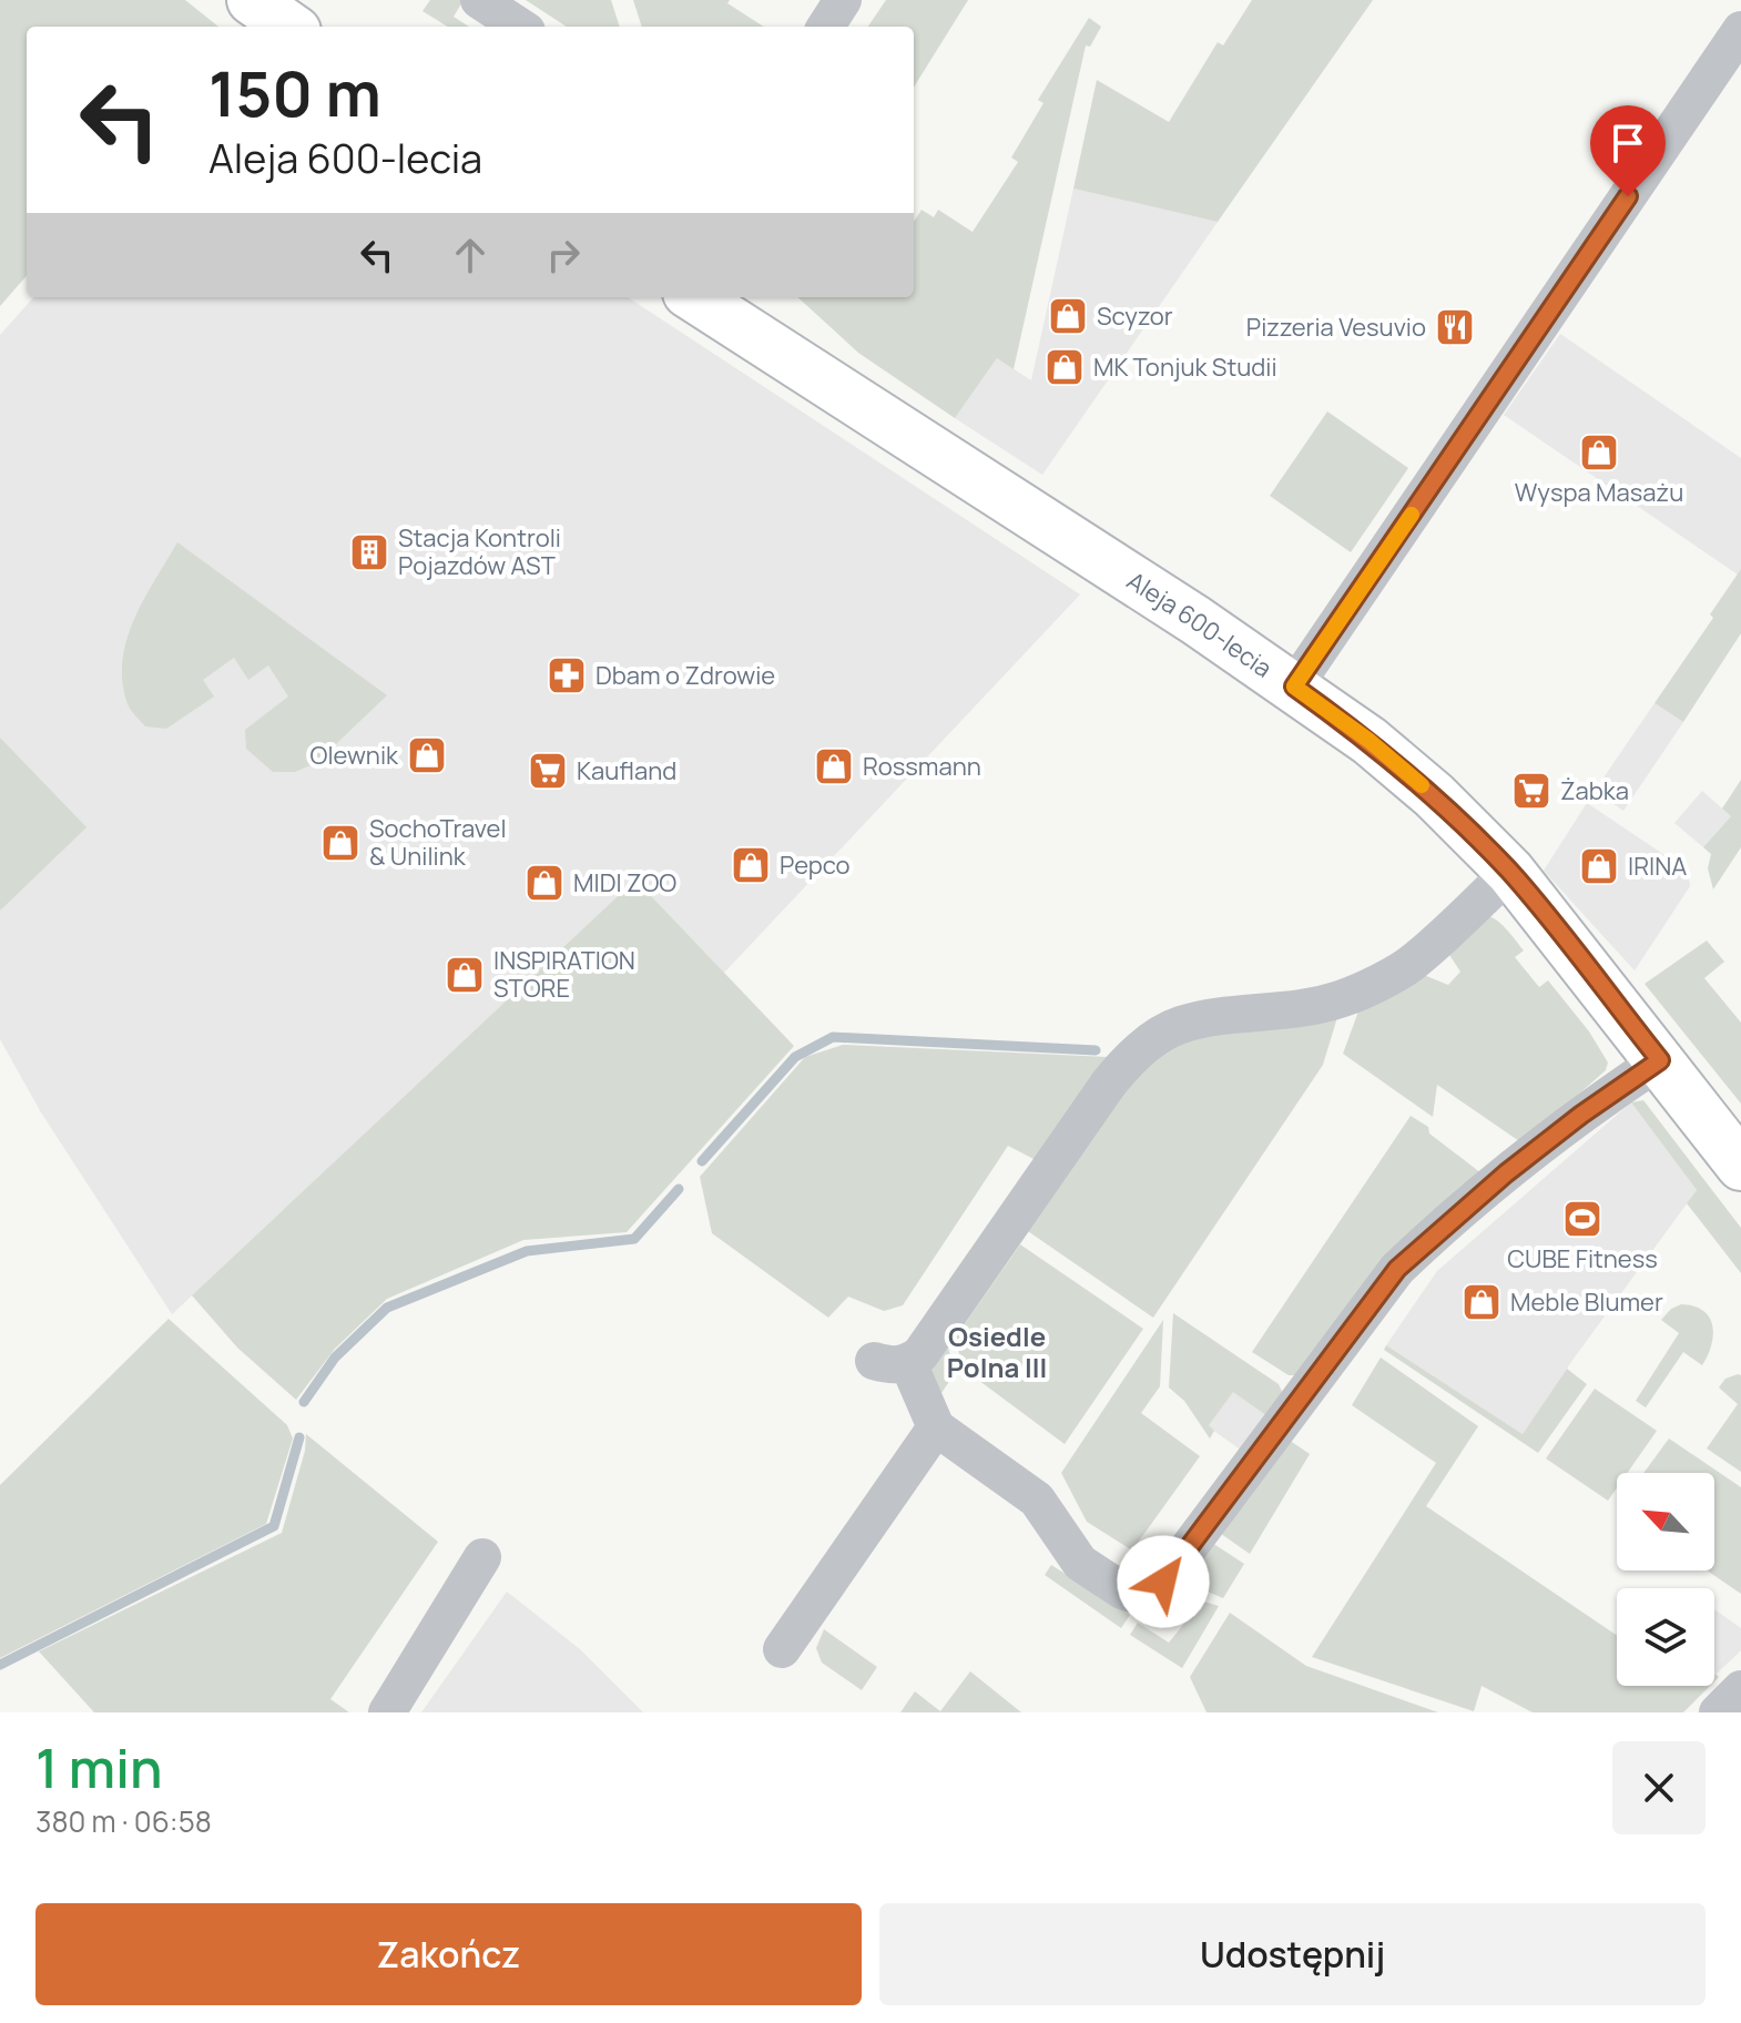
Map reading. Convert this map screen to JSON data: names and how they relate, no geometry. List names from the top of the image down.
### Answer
{
  "streets": {
    "main road": ["Aleja 600-lecia"]
  },
  "districts": ["Osiedle Polna III"],
  "places": {
    "shop": [
      "Scyzor",
      "MK Tonjuk Studii",
      "Wyspa Masażu",
      "Olewnik",
      "Rossmann",
      "SochoTravel & Unilink",
      "Pepco",
      "IRINA",
      "MIDI ZOO",
      "INSPIRATION STORE",
      "Meble Blumer"
    ],
    "restaurant": ["Pizzeria Vesuvio"],
    "building": ["Stacja Kontroli Pojazdów AST"],
    "pharmacy": ["Dbam o Zdrowie"],
    "supermarket": ["Kaufland", "Żabka"],
    "sports": ["CUBE Fitness"]
  },
  "north": "top left",
  "page": {
    "turn": ["150 m", "Aleja 600-lecia"],
    "heading": ["1 min", "380 m · 06:58"],
    "buttons": ["Zakończ", "Udostępnij"]
  }
}
